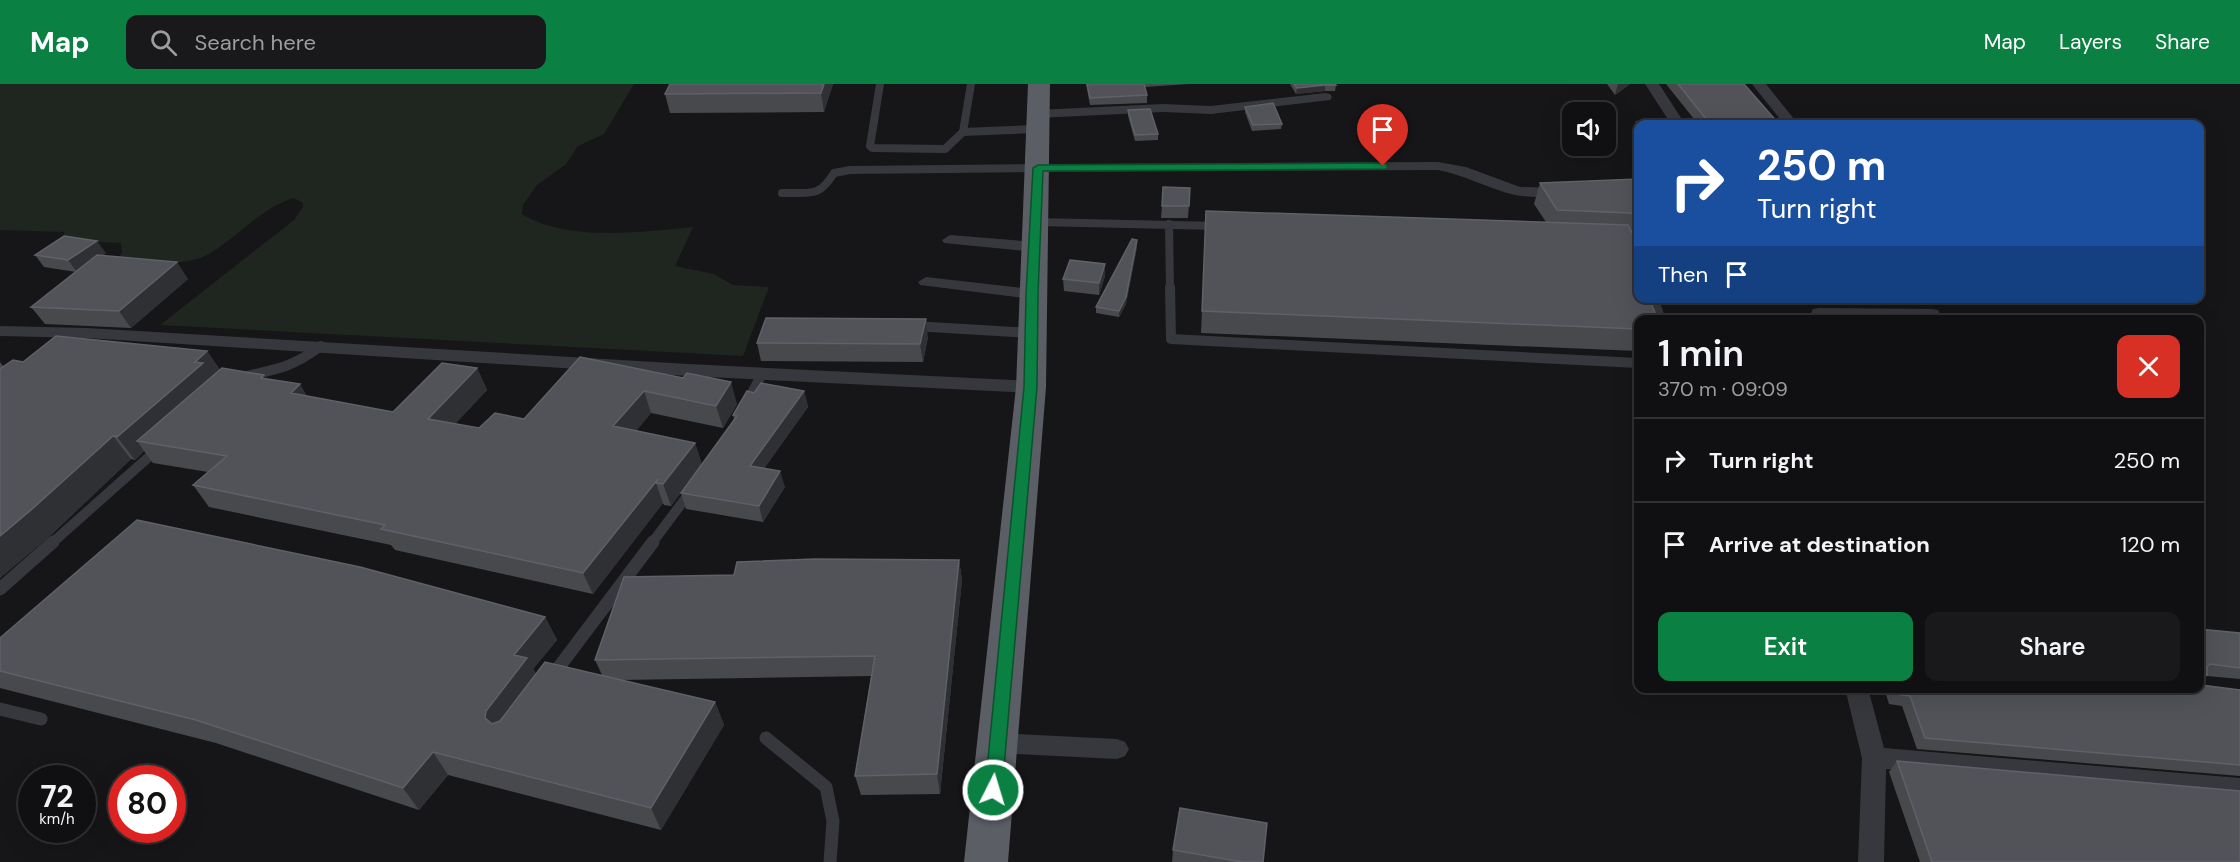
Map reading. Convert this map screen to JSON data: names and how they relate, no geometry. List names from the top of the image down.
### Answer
{
  "page": {
    "header": "Map",
    "search": "Search here",
    "nav": ["Map", "Layers", "Share"],
    "turn": ["250 m", "Turn right"],
    "then": "Then",
    "heading": ["1 min", "370 m · 09:09"],
    "list": [
      {
        "name": "Turn right",
        "value": "250 m"
      },
      {
        "name": "Arrive at destination",
        "value": "120 m"
      }
    ],
    "buttons": ["Exit", "Share"],
    "speed": "72 km/h",
    "limit": "80"
  }
}
